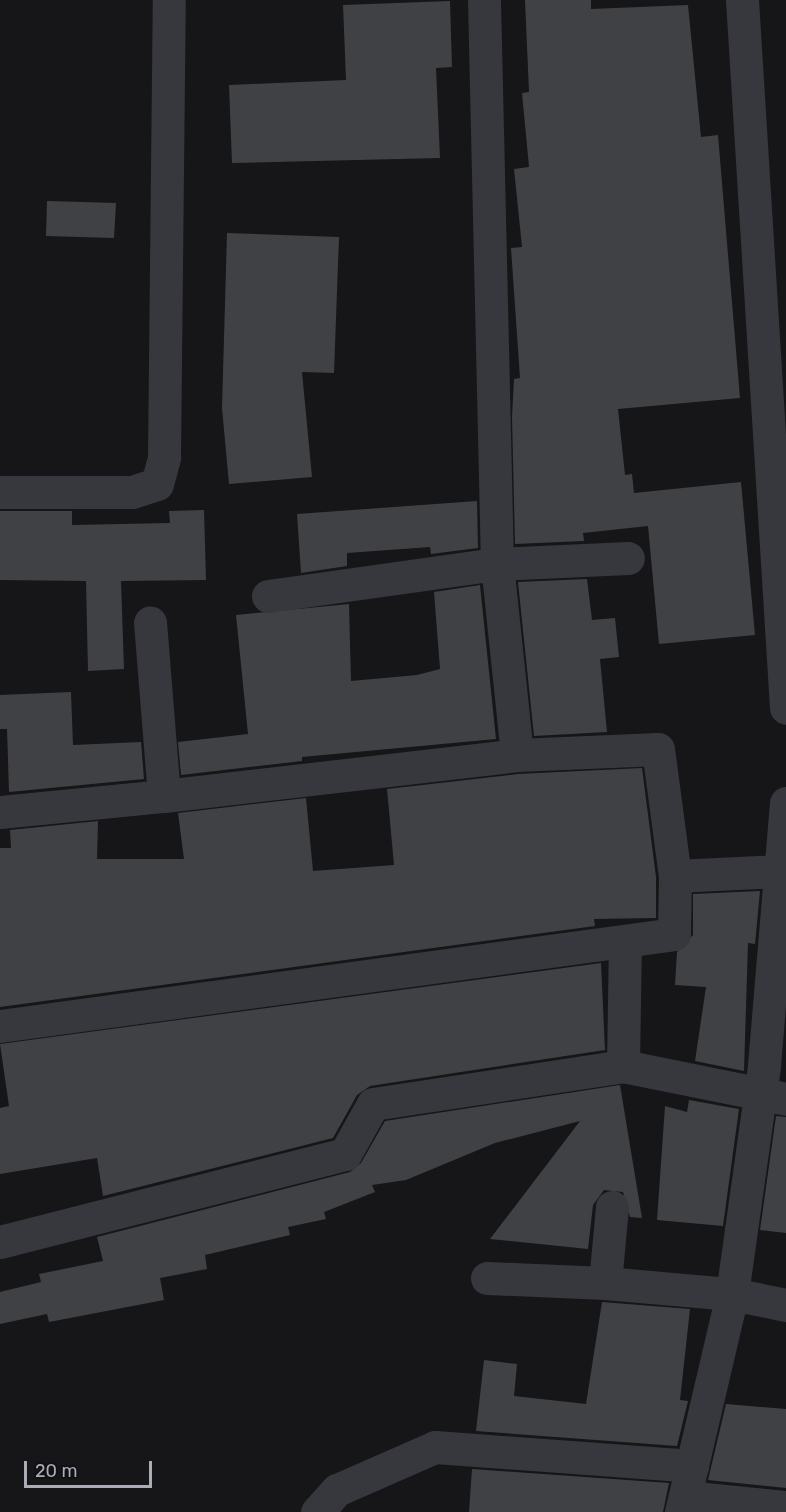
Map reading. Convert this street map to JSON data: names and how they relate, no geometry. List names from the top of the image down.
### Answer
{
  "scale_bar": "20 m"
}
